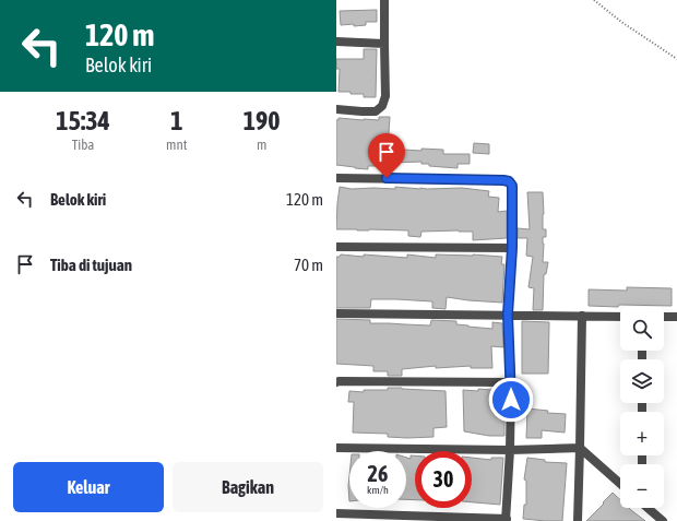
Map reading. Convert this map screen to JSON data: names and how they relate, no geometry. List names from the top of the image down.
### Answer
{
  "page": {
    "turn": ["120 m", "Belok kiri"],
    "eta": [
      "15:34",
      "Tiba",
      "1",
      "mnt",
      "190",
      "m"
    ],
    "list": [
      {
        "name": "Belok kiri",
        "value": "120 m"
      },
      {
        "name": "Tiba di tujuan",
        "value": "70 m"
      }
    ],
    "map_buttons": ["+", "−"],
    "speed": "26 km/h",
    "limit": "30",
    "buttons": ["Keluar", "Bagikan"]
  }
}
